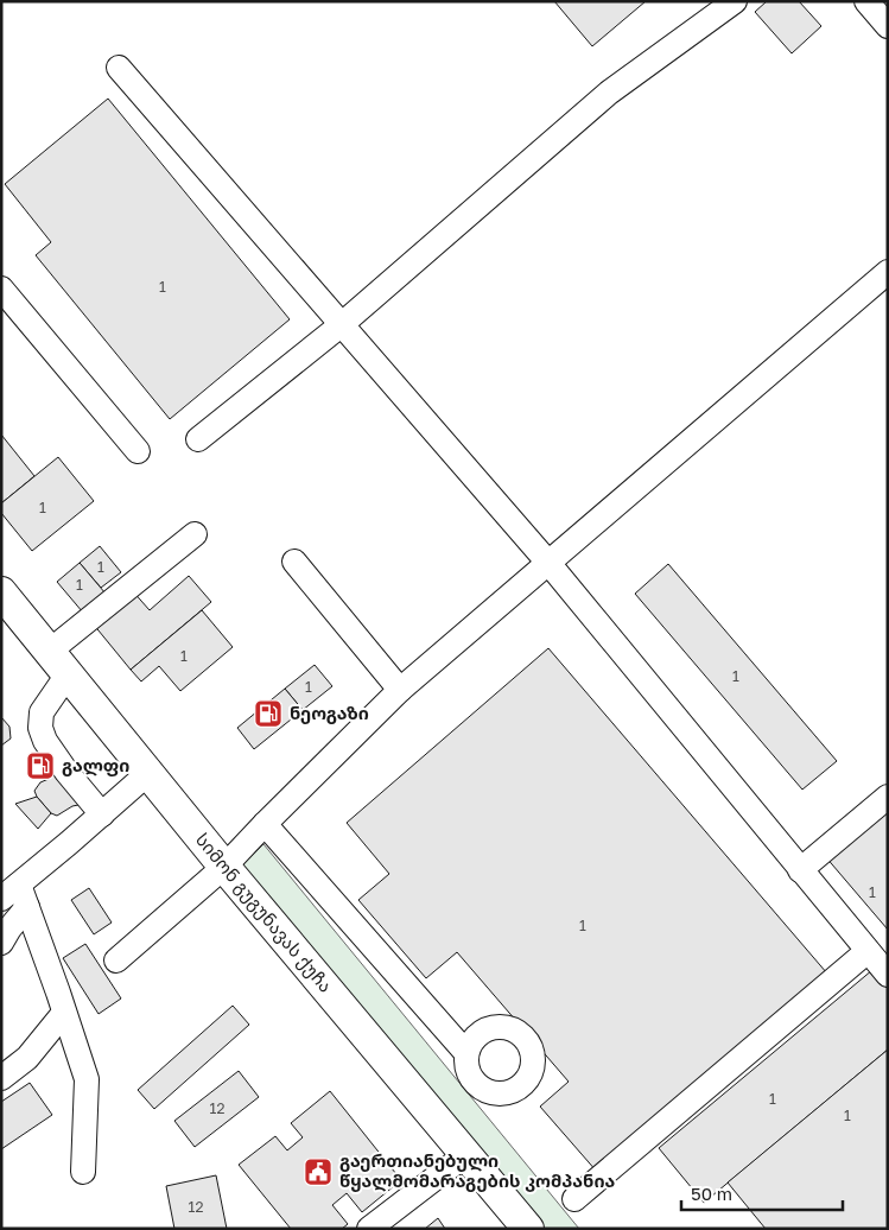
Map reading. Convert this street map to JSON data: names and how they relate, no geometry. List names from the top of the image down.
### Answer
{
  "streets": {
    "main road": ["სიმონ გუგუნავას ქუჩა"]
  },
  "places": {
    "fuel station": ["ნეოგაზი", "გალფი"],
    "public building": ["გაერთიანებული წყალმომარაგების კომპანია"]
  },
  "house_numbers": [
    "1",
    "1",
    "1",
    "1",
    "1",
    "1",
    "1",
    "1",
    "1",
    "1",
    "12",
    "1",
    "12"
  ],
  "scale_bar": "50 m"
}
